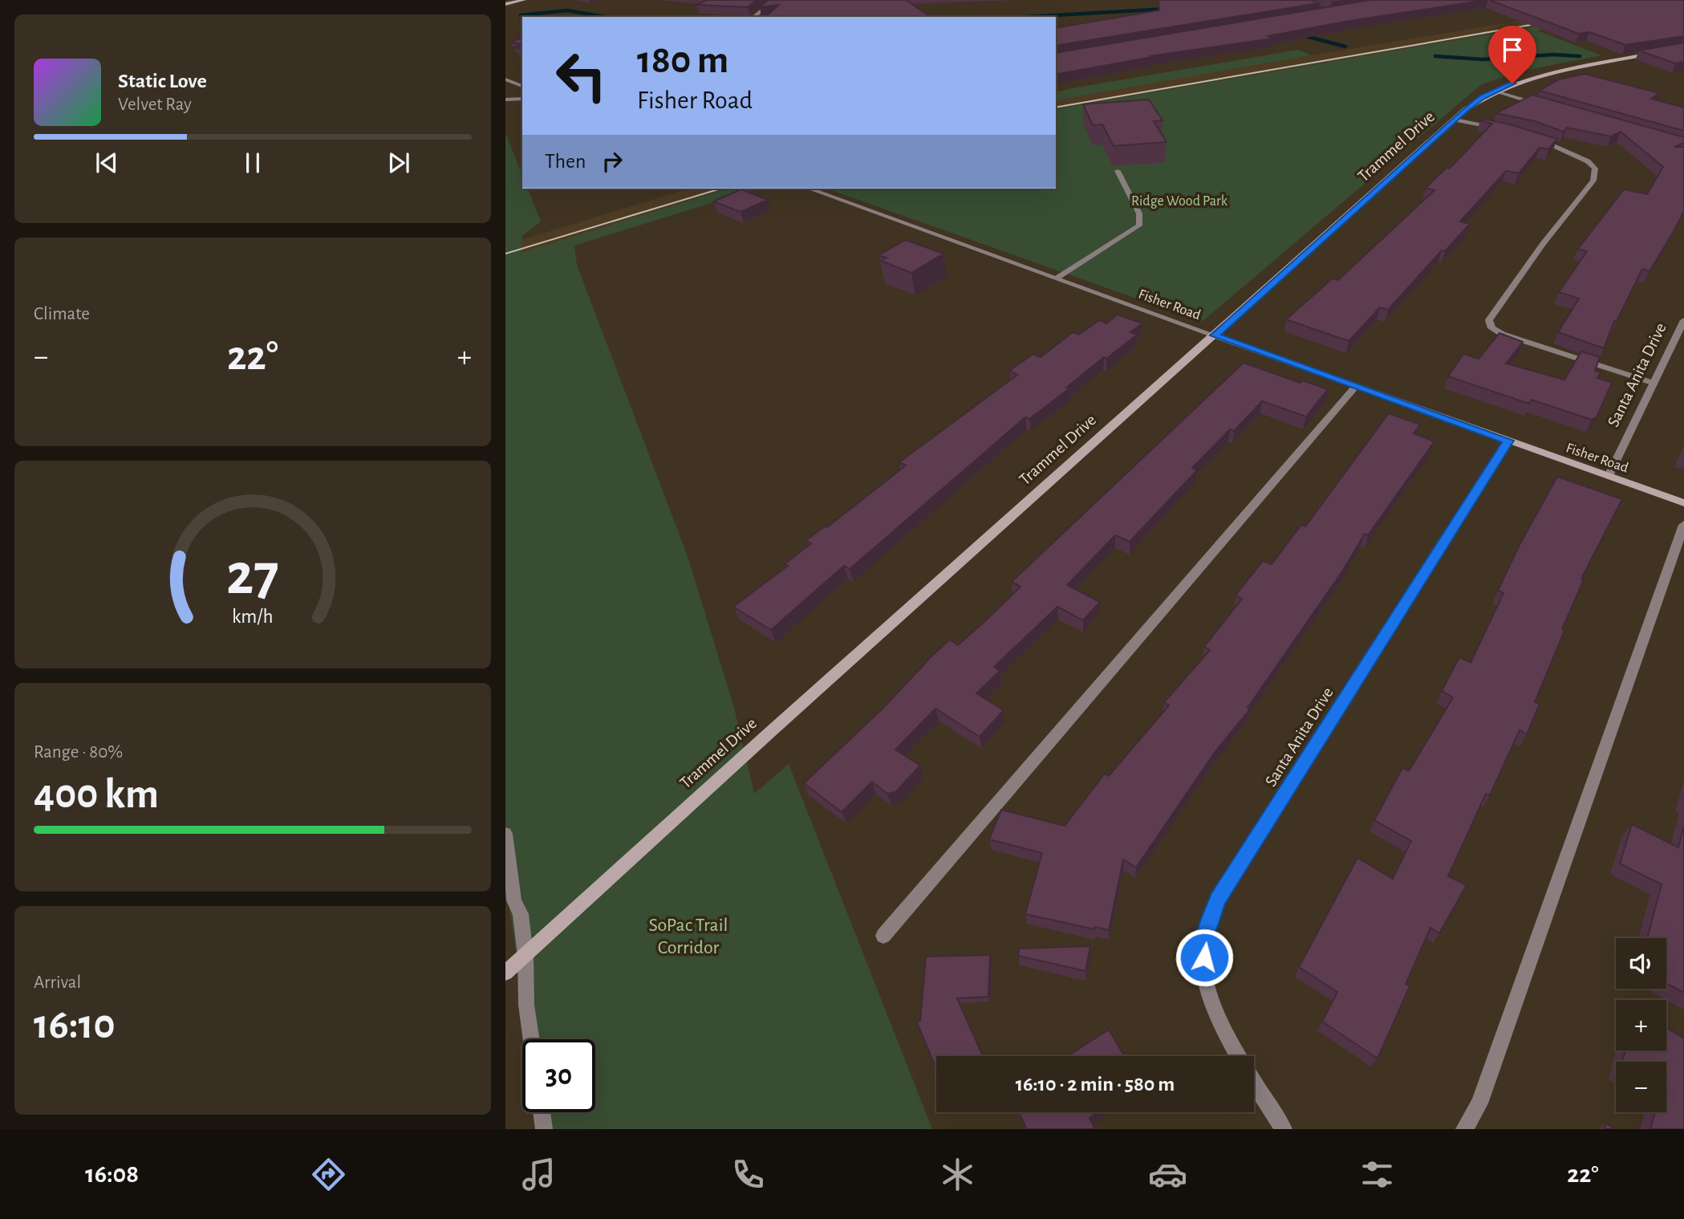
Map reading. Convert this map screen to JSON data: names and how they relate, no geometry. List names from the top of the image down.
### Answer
{
  "streets": {
    "street": ["Trammel Drive", "Fisher Road", "Santa Anita Drive"]
  },
  "crossings": [
    ["Trammel Drive", "Fisher Road"],
    ["Fisher Road", "Santa Anita Drive"]
  ],
  "parks": ["Ridge Wood Park", "SoPac Trail Corridor"],
  "page": {
    "turn": ["180 m", "Fisher Road"],
    "song": ["Static Love", "Velvet Ray"],
    "then": "Then",
    "tile": [
      "Climate",
      ["Range · 80%", "400 km"],
      ["Arrival", "16:10"]
    ],
    "heat": ["−", "22°", "+"],
    "map_buttons": ["+", "−"],
    "limit": "30",
    "trip": "16:10 · 2 min · 580 m",
    "tabs": ["16:08", "22°"],
    "gauge": ["27", "km/h"]
  }
}
